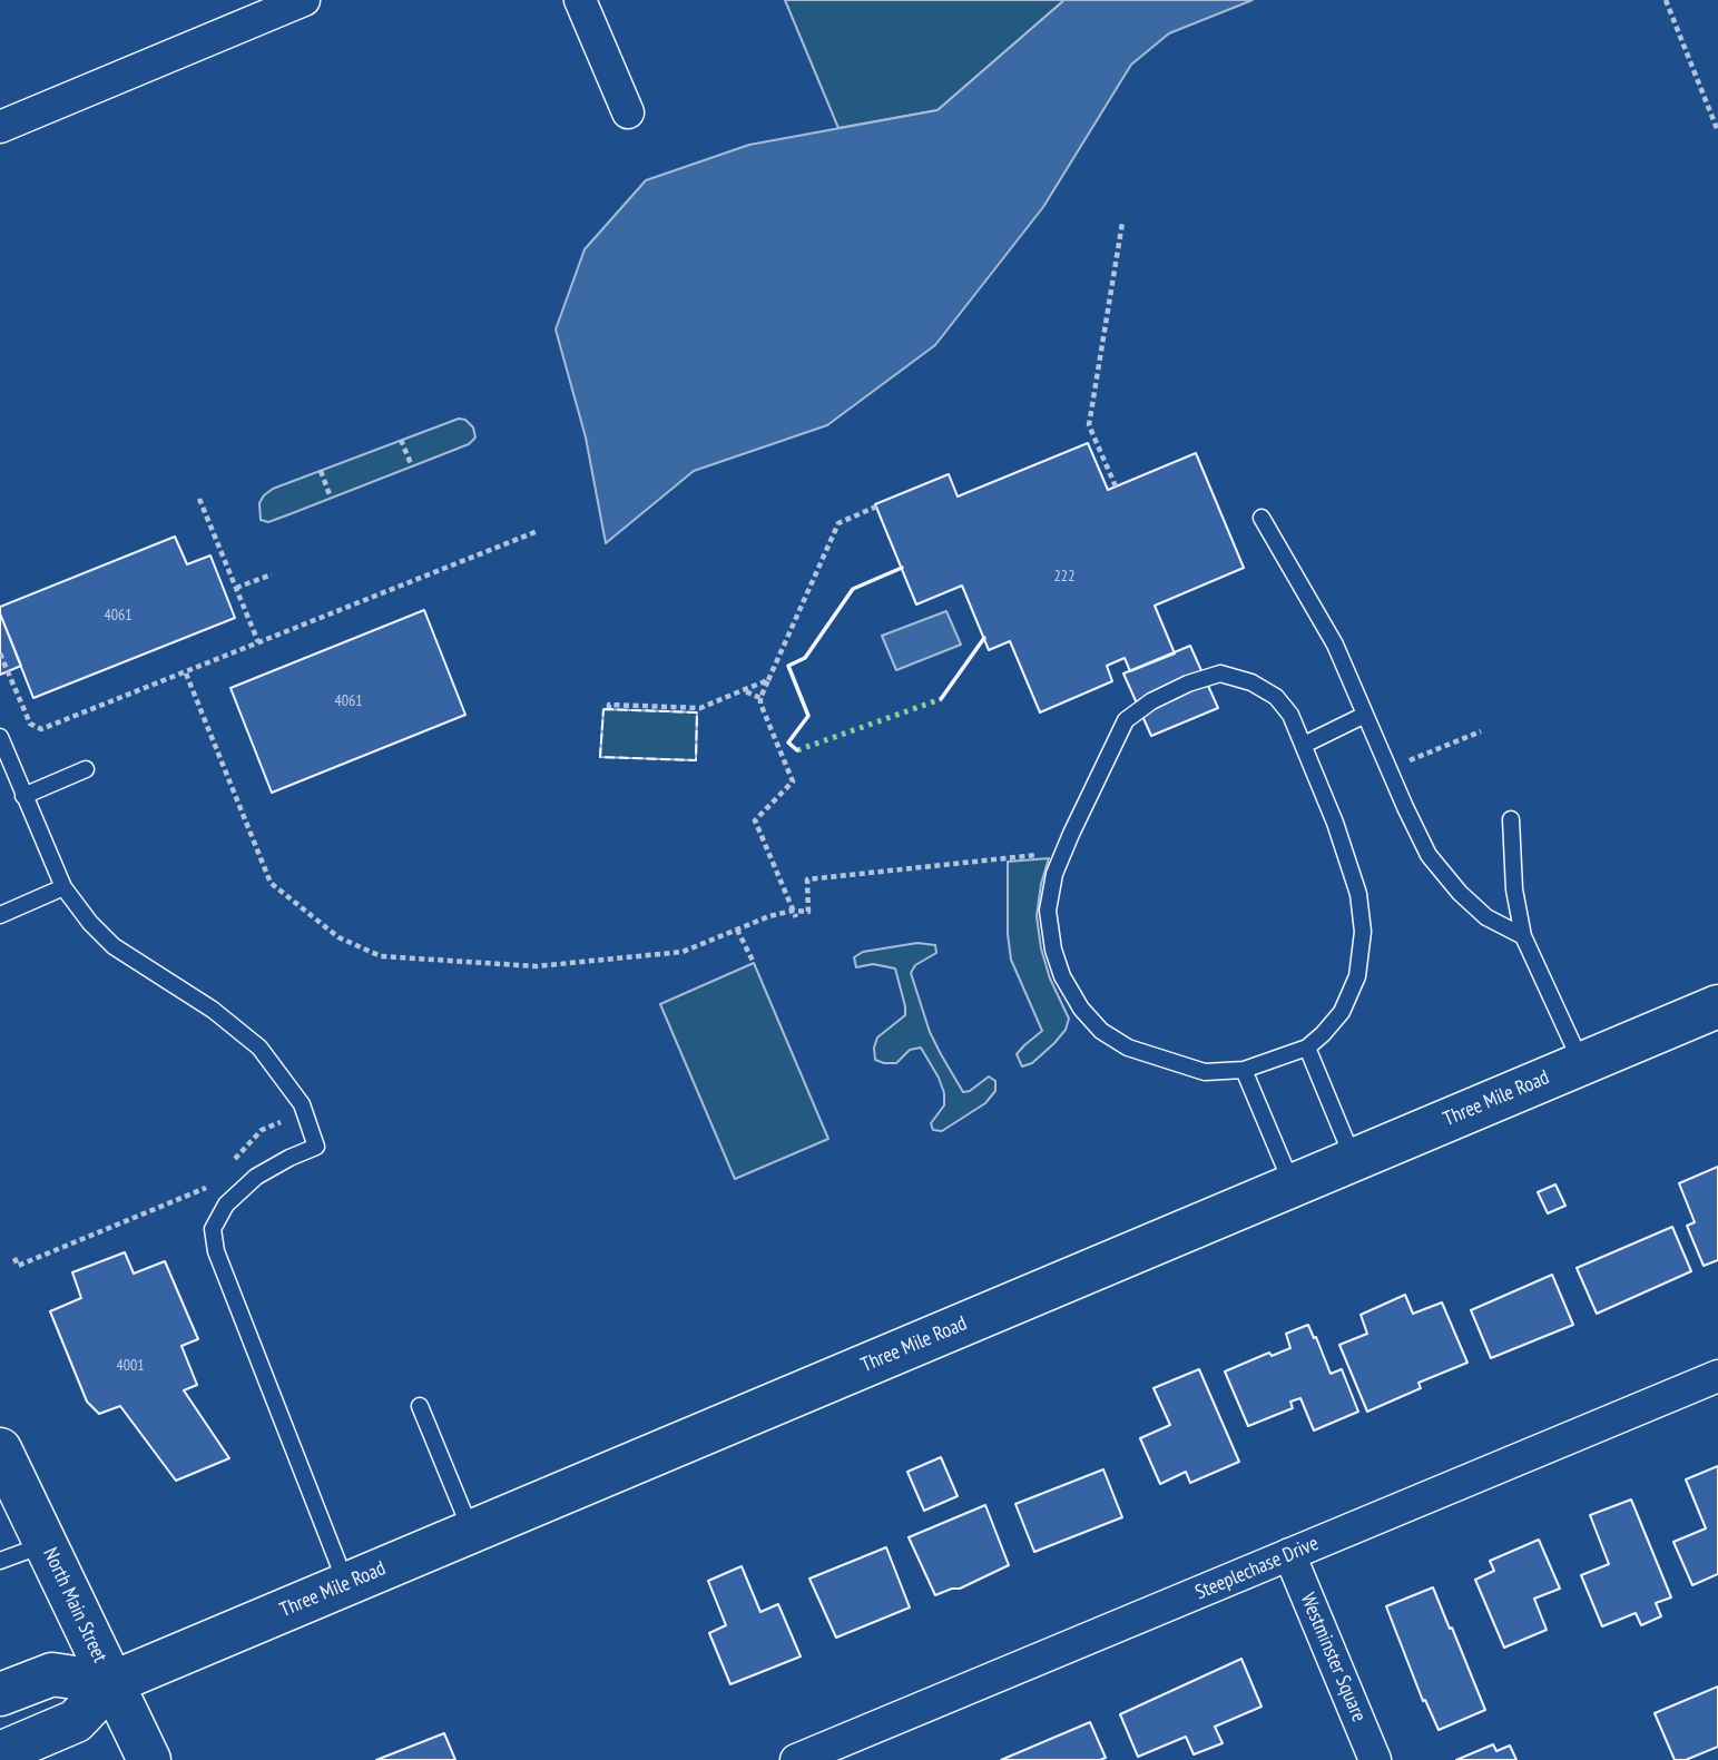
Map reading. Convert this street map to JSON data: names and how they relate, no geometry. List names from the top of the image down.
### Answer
{
  "streets": {
    "street": [
      "Three Mile Road",
      "Steeplechase Drive",
      "North Main Street",
      "Westminster Square"
    ]
  },
  "crossings": [
    ["Three Mile Road", "North Main Street"],
    ["Steeplechase Drive", "Westminster Square"]
  ],
  "house_numbers": [
    "222",
    "4061",
    "4061",
    "4001"
  ]
}
